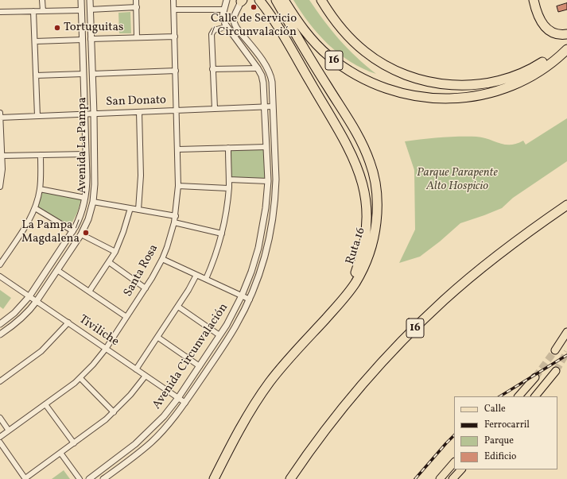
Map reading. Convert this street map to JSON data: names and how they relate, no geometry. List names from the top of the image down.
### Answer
{
  "streets": {
    "highway": ["16", "Ruta 16"],
    "street": [
      "San Donato",
      "Avenida La Pampa",
      "Santa Rosa",
      "Tiviliche",
      "Avenida Circunvalación"
    ]
  },
  "crossings": [
    ["San Donato", "Avenida La Pampa"],
    ["San Donato", "Santa Rosa"],
    ["San Donato", "Avenida Circunvalación"],
    ["Avenida La Pampa", "Tiviliche"],
    ["Santa Rosa", "Tiviliche"],
    ["Tiviliche", "Avenida Circunvalación"]
  ],
  "parks": ["Parque Parapente Alto Hospicio"],
  "places": ["Calle de Servicio / Circunvalación", "Tortuguitas", "La Pampa / Magdalena"],
  "legend": [
    "Calle",
    "Ferrocarril",
    "Parque",
    "Edificio"
  ]
}
